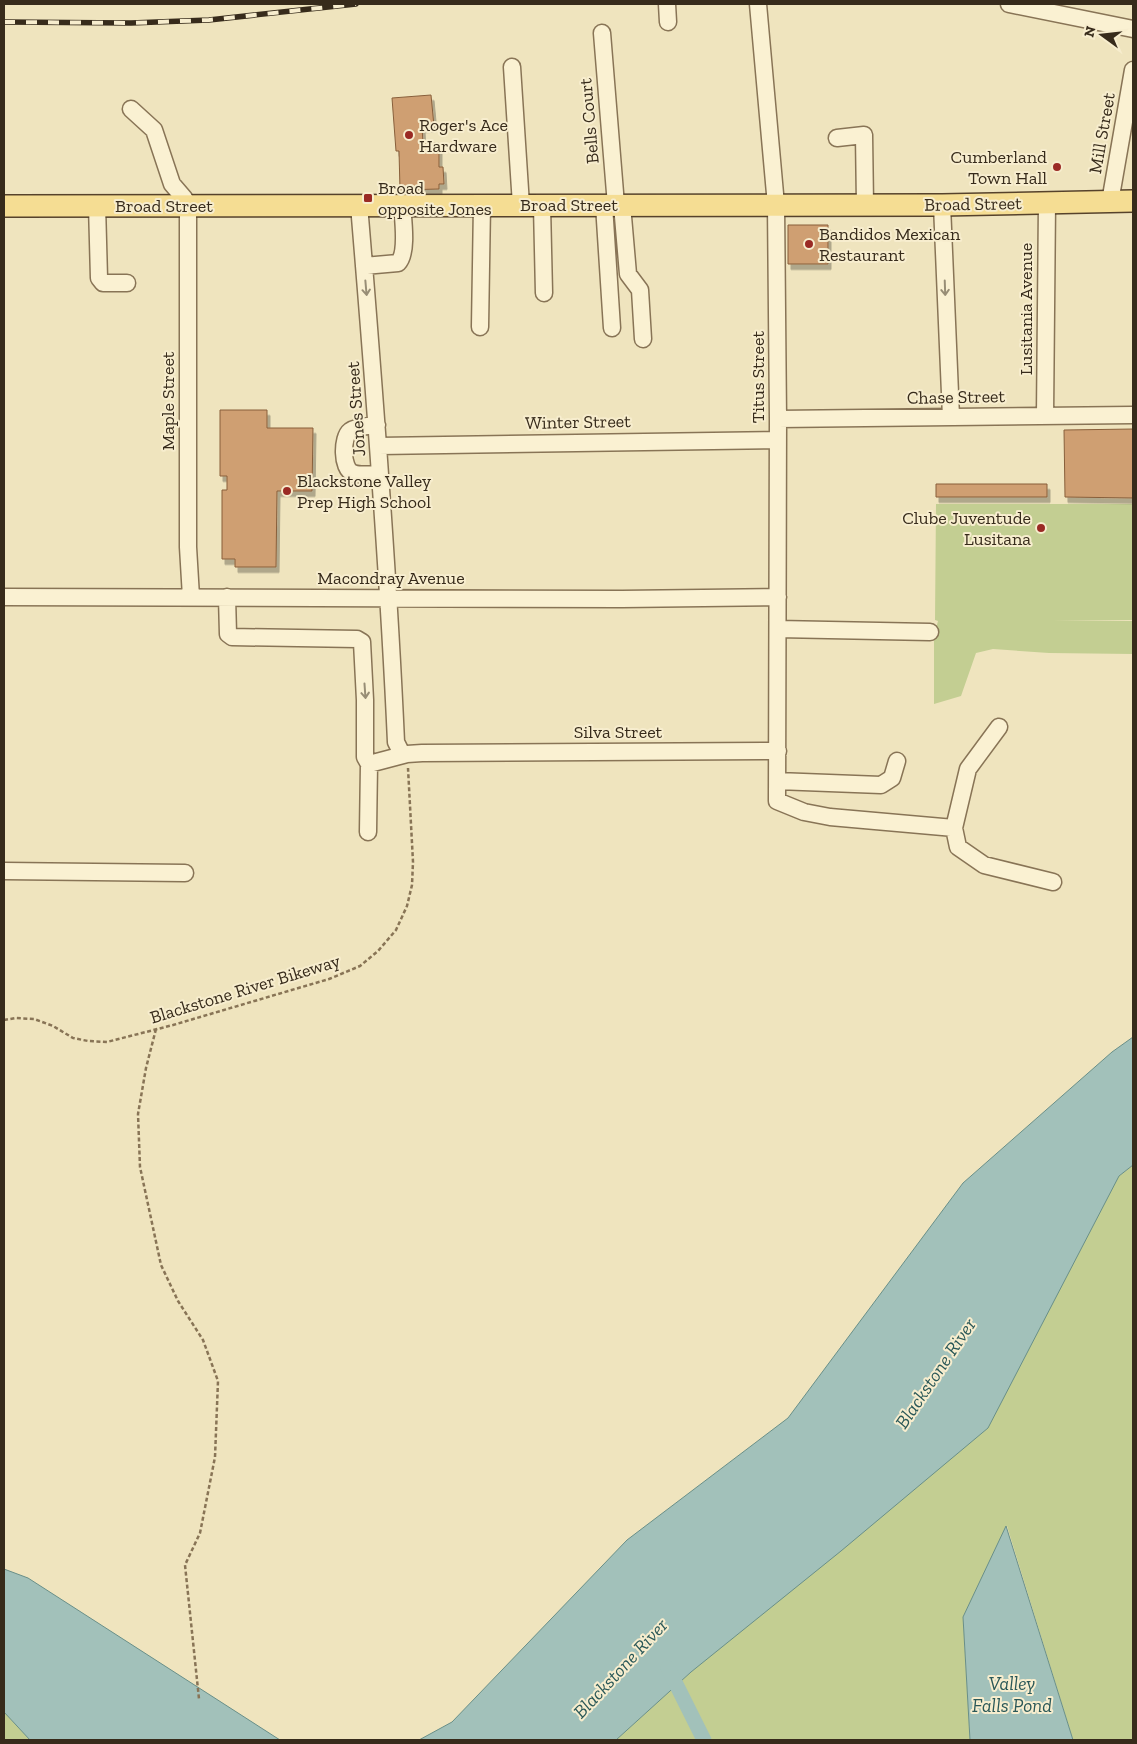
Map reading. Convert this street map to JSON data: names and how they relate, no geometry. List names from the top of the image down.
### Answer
{
  "streets": {
    "main road": ["Broad Street"],
    "street": [
      "Bells Court",
      "Mill Street",
      "Lusitania Avenue",
      "Titus Street",
      "Chase Street",
      "Maple Street",
      "Jones Street",
      "Winter Street",
      "Macondray Avenue",
      "Silva Street"
    ],
    "path": ["Blackstone River Bikeway"]
  },
  "crossings": [
    ["Bells Court", "Broad Street"],
    ["Mill Street", "Broad Street"],
    ["Broad Street", "Lusitania Avenue"],
    ["Broad Street", "Titus Street"],
    ["Broad Street", "Maple Street"],
    ["Broad Street", "Jones Street"],
    ["Lusitania Avenue", "Chase Street"],
    ["Titus Street", "Chase Street"],
    ["Titus Street", "Winter Street"],
    ["Titus Street", "Macondray Avenue"],
    ["Titus Street", "Silva Street"],
    ["Maple Street", "Macondray Avenue"],
    ["Jones Street", "Winter Street"],
    ["Jones Street", "Macondray Avenue"],
    ["Jones Street", "Silva Street"],
    ["Jones Street", "Blackstone River Bikeway"],
    ["Silva Street", "Blackstone River Bikeway"]
  ],
  "water": ["Blackstone River", "Valley Falls Pond"],
  "places": {
    "other": [
      "Roger's Ace Hardware",
      "Cumberland Town Hall",
      "Bandidos Mexican Restaurant",
      "Blackstone Valley Prep High School",
      "Clube Juventude Lusitana"
    ],
    "transit": ["Broad opposite Jones"]
  },
  "north": "left"
}
